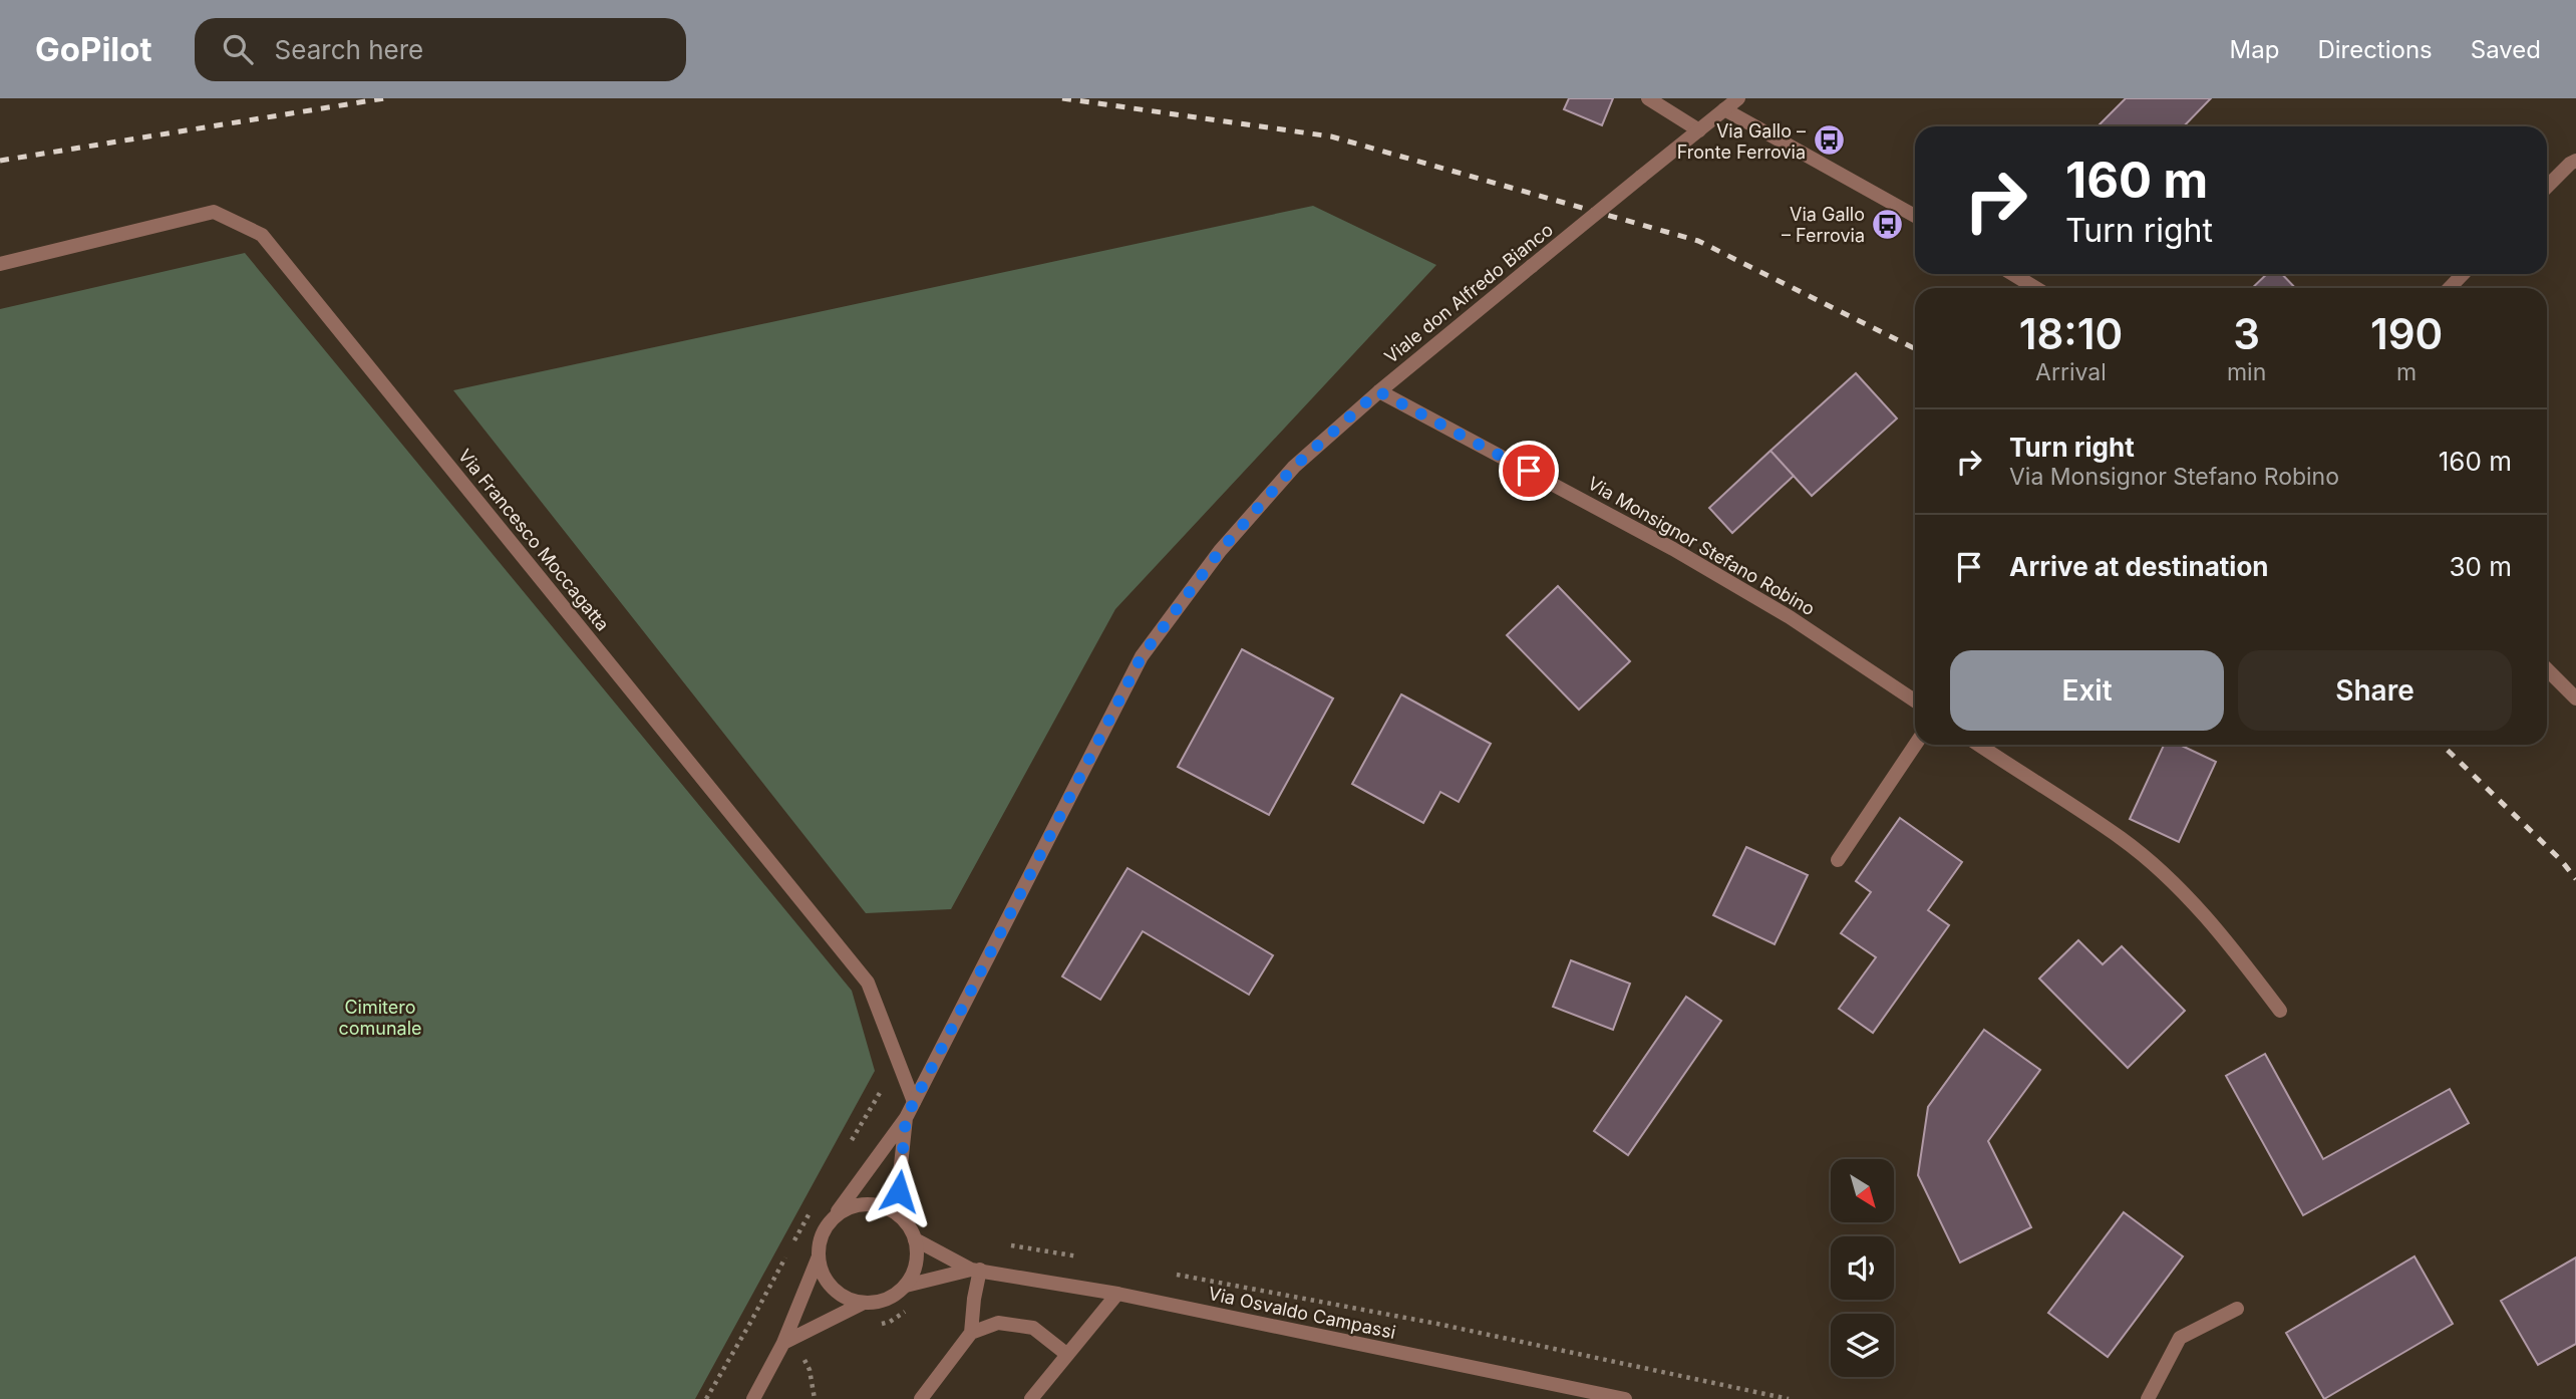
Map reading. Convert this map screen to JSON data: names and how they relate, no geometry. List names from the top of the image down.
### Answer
{
  "streets": {
    "street": [
      "Viale don Alfredo Bianco",
      "Via Francesco Moccagatta",
      "Via Monsignor Stefano Robino",
      "Via Osvaldo Campassi"
    ]
  },
  "crossings": [
    ["Viale don Alfredo Bianco", "Via Francesco Moccagatta"],
    ["Viale don Alfredo Bianco", "Via Monsignor Stefano Robino"],
    ["Viale don Alfredo Bianco", "Via Osvaldo Campassi"]
  ],
  "parks": ["Cimitero comunale"],
  "places": {
    "bus stop": ["Via Gallo – Fronte Ferrovia", "Via Gallo – Ferrovia"]
  },
  "north": "bottom right",
  "page": {
    "header": "GoPilot",
    "search": "Search here",
    "nav": ["Map", "Directions", "Saved"],
    "turn": ["160 m", "Turn right"],
    "eta": [
      "18:10",
      "Arrival",
      "3",
      "min",
      "190",
      "m"
    ],
    "list": [
      {
        "name": "Turn right",
        "note": "Via Monsignor Stefano Robino",
        "value": "160 m"
      },
      {
        "name": "Arrive at destination",
        "value": "30 m"
      }
    ],
    "buttons": ["Exit", "Share"]
  }
}
